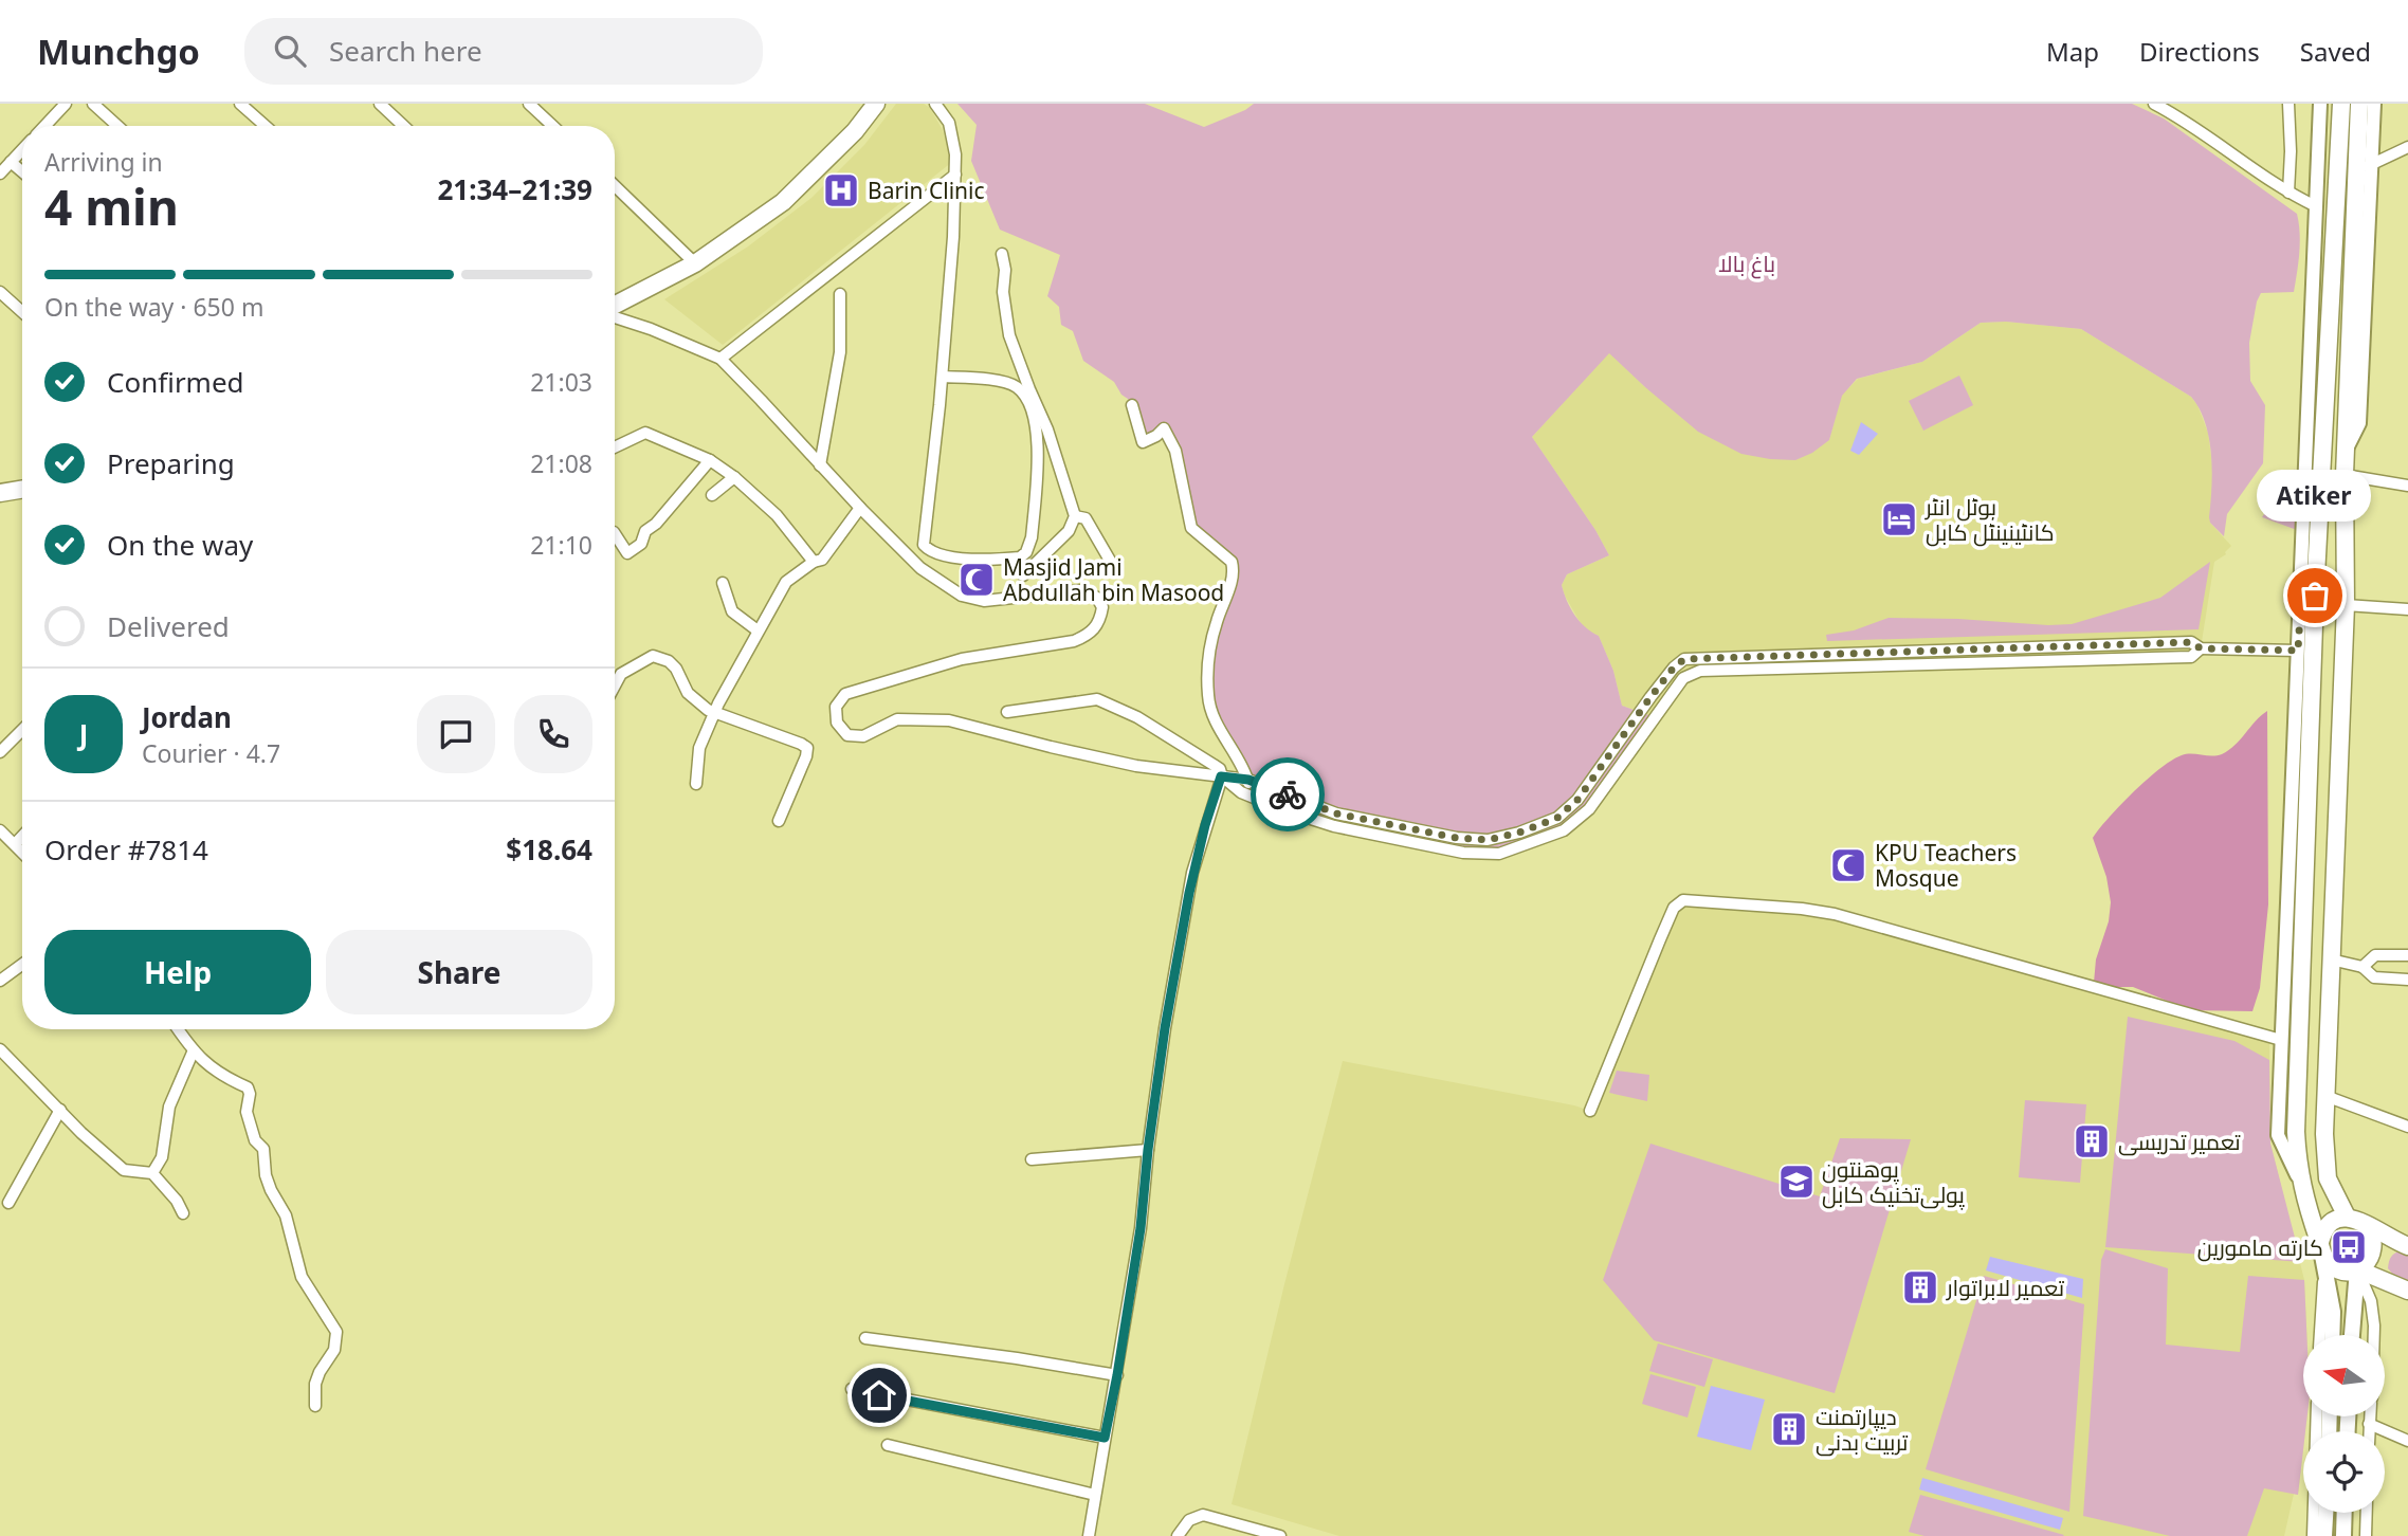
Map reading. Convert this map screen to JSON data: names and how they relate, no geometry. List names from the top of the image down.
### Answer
{
  "parks": ["باغ بالا"],
  "places": {
    "hospital": ["Barin Clinic"],
    "hotel": ["ہوٹل انٹر کانٹینینٹل کابل"],
    "mosque": ["Masjid Jami Abdullah bin Masood", "KPU Teachers Mosque"],
    "other": ["Atiker"],
    "building": ["تعمیر تدریسی", "تعمیر لابراتوار", "دیپارتمنت تربیت بدنی"],
    "school or university": ["پوهنتون پولی‌تخنیک کابل"],
    "bus stop": ["کارته مامورین"]
  },
  "north": "left",
  "page": {
    "header": "Munchgo",
    "search": "Search here",
    "nav": ["Map", "Directions", "Saved"],
    "heading": ["4 min", "Arriving in", "21:34–21:39"],
    "panel": [
      "Jordan",
      "Courier · 4.7",
      "Order #7814",
      "$18.64"
    ],
    "bar": "On the way · 650 m",
    "list": [
      ["Confirmed", "21:03"],
      ["Preparing", "21:08"],
      ["On the way", "21:10"],
      "Delivered"
    ],
    "bubble": "Atiker",
    "round": "J",
    "buttons": ["Help", "Share"]
  }
}
